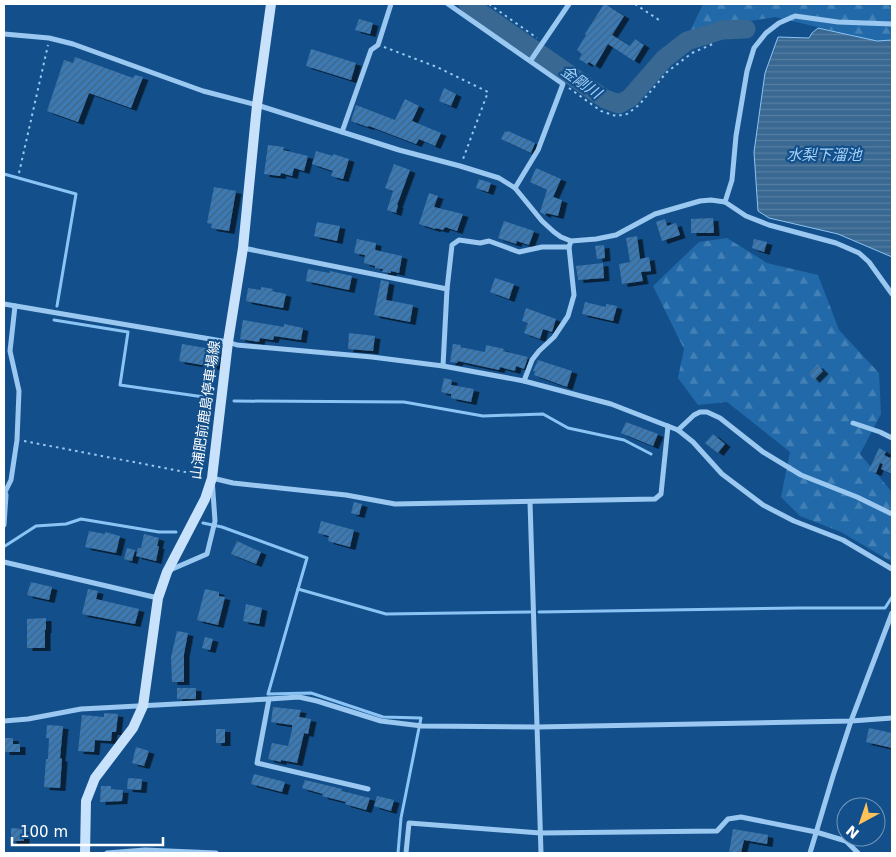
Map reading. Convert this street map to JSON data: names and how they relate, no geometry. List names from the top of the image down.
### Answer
{
  "streets": {
    "main road": ["山浦肥前鹿島停車場線"]
  },
  "water": ["金剛川", "水梨下溜池"],
  "scale_bar": "100 m",
  "north": "bottom left"
}
